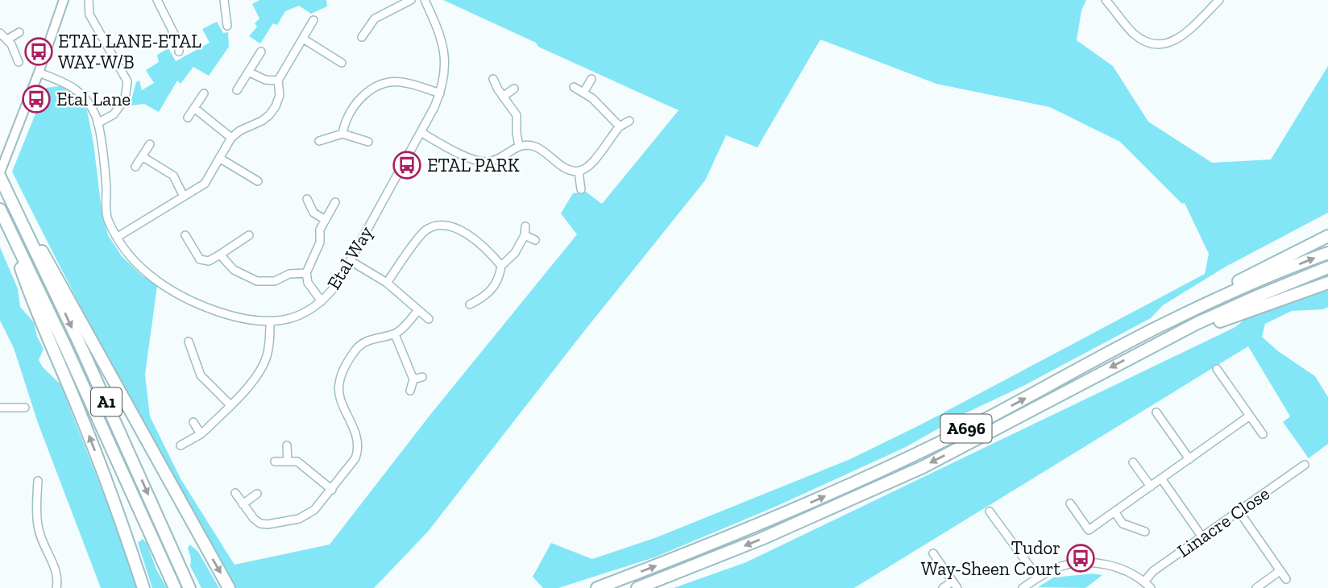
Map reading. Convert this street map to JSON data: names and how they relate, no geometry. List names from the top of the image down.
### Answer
{
  "streets": {
    "highway": ["A1", "A696"],
    "street": ["Etal Way", "Linacre Close"]
  },
  "places": {
    "bus stop": [
      "ETAL LANE-ETAL WAY-W/B",
      "Etal Lane",
      "ETAL PARK",
      "Tudor Way-Sheen Court"
    ]
  }
}
